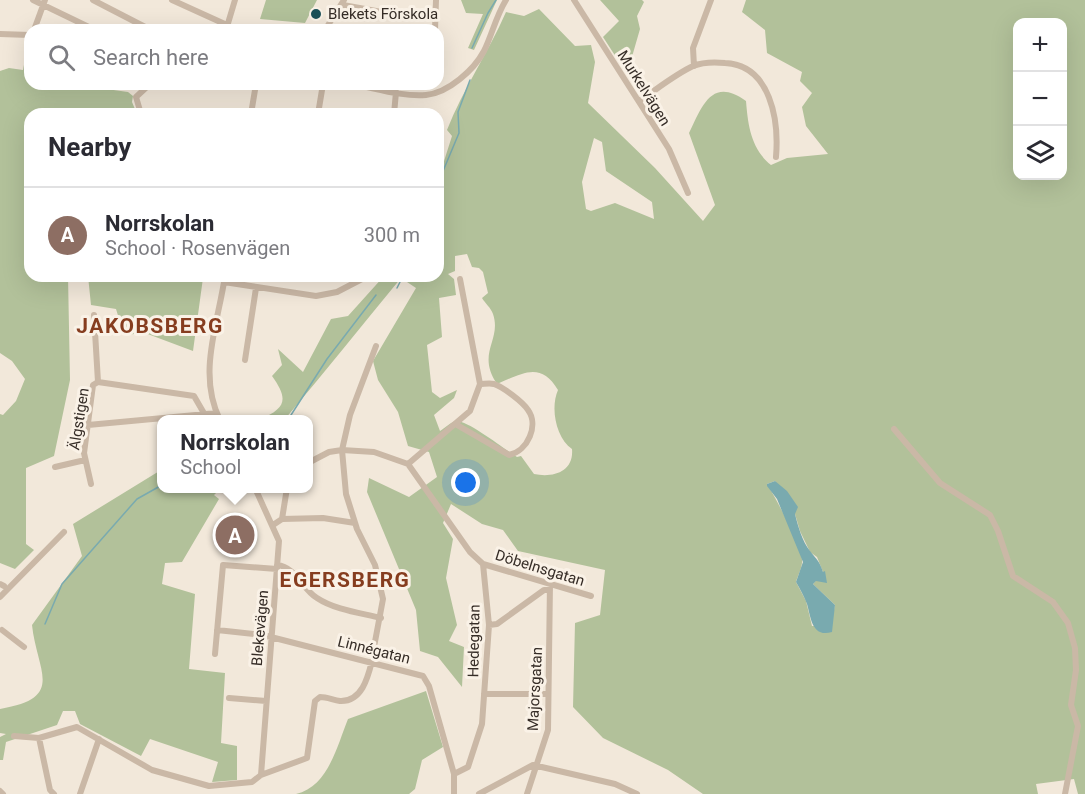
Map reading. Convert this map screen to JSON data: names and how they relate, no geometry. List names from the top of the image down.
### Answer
{
  "streets": {
    "street": [
      "Murkelvägen",
      "Älgstigen",
      "Döbelnsgatan",
      "Blekevägen",
      "Hedegatan",
      "Linnégatan",
      "Majorsgatan"
    ]
  },
  "crossings": [
    ["Döbelnsgatan", "Hedegatan"],
    ["Döbelnsgatan", "Majorsgatan"],
    ["Blekevägen", "Linnégatan"],
    ["Hedegatan", "Linnégatan"]
  ],
  "districts": ["JAKOBSBERG", "EGERSBERG"],
  "places": ["Blekets Förskola"],
  "page": {
    "map_buttons": ["+", "−"],
    "search": "Search here",
    "heading": "Nearby",
    "list": [
      {
        "mark": "A",
        "name": "Norrskolan",
        "note": "School · Rosenvägen",
        "value": "300 m"
      }
    ],
    "popup": ["Norrskolan", "School"],
    "pins": "A"
  }
}
